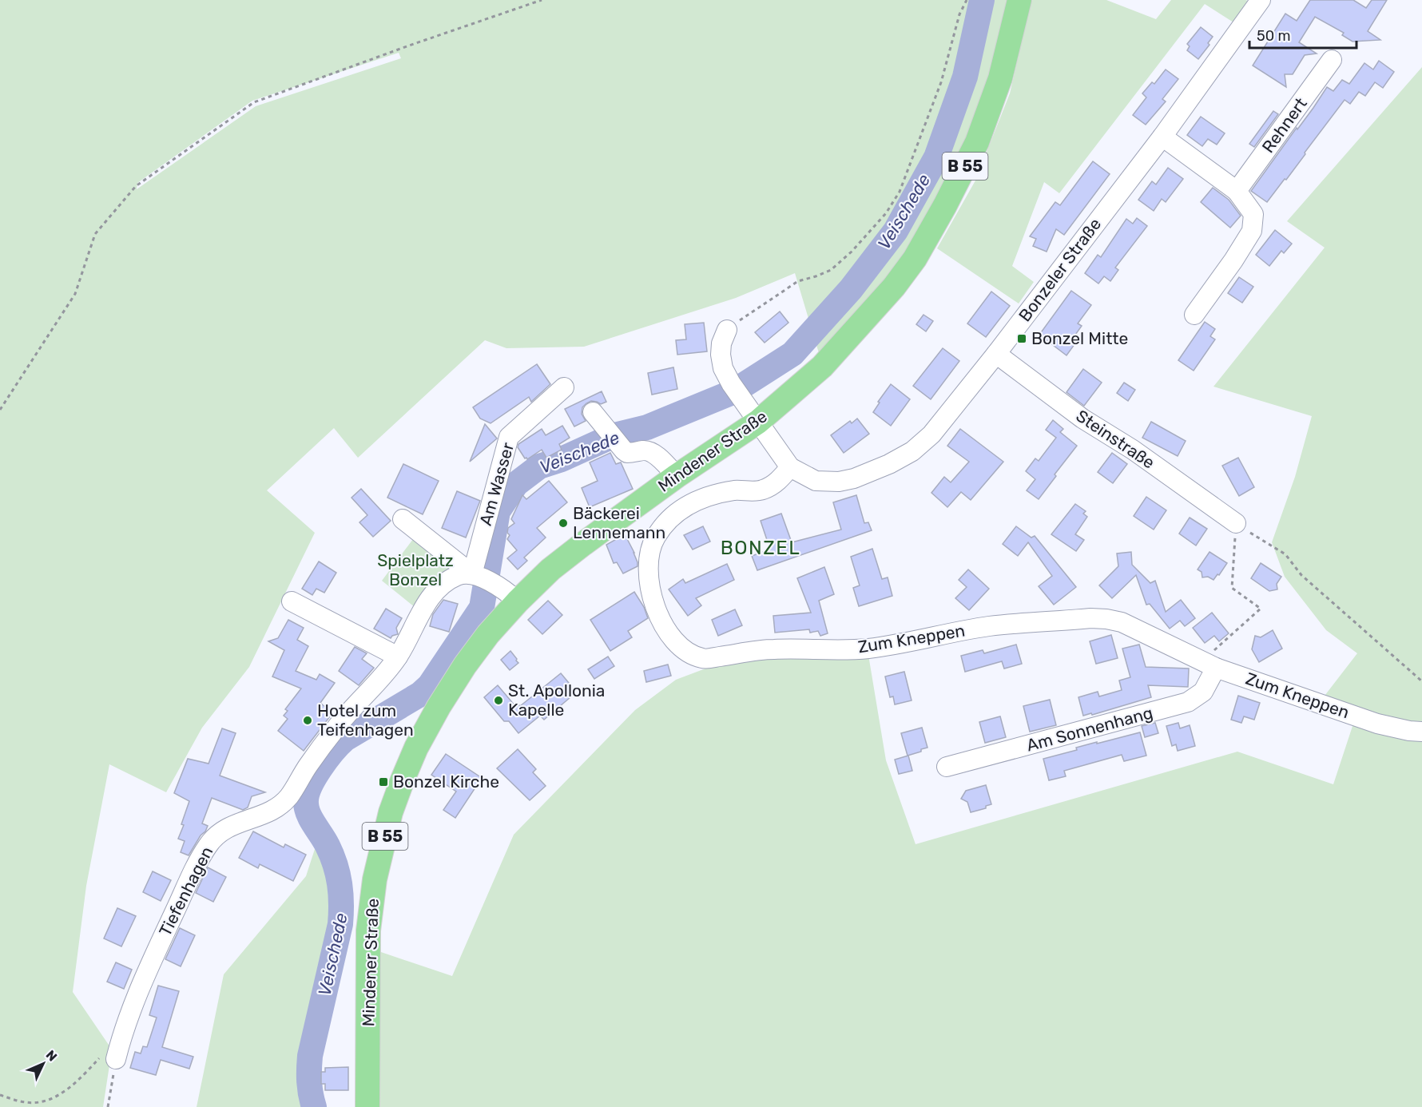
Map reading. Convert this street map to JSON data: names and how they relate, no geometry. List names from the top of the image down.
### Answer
{
  "streets": {
    "main road": ["B 55", "Mindener Straße"],
    "street": [
      "Rehnert",
      "Bonzeler Straße",
      "Steinstraße",
      "Am Wasser",
      "Zum Kneppen",
      "Am Sonnenhang",
      "Tiefenhagen"
    ]
  },
  "crossings": [
    ["Bonzeler Straße", "Steinstraße"],
    ["Bonzeler Straße", "Mindener Straße"],
    ["Bonzeler Straße", "Zum Kneppen"],
    ["Am Wasser", "Tiefenhagen"],
    ["Zum Kneppen", "Am Sonnenhang"]
  ],
  "districts": ["BONZEL"],
  "water": ["Veischede"],
  "parks": ["Spielplatz Bonzel"],
  "places": {
    "transit": ["Bonzel Mitte", "Bonzel Kirche"],
    "other": ["Bäckerei Lennemann", "St. Apollonia Kapelle", "Hotel zum Teifenhagen"]
  },
  "scale_bar": "50 m",
  "north": "top right"
}
